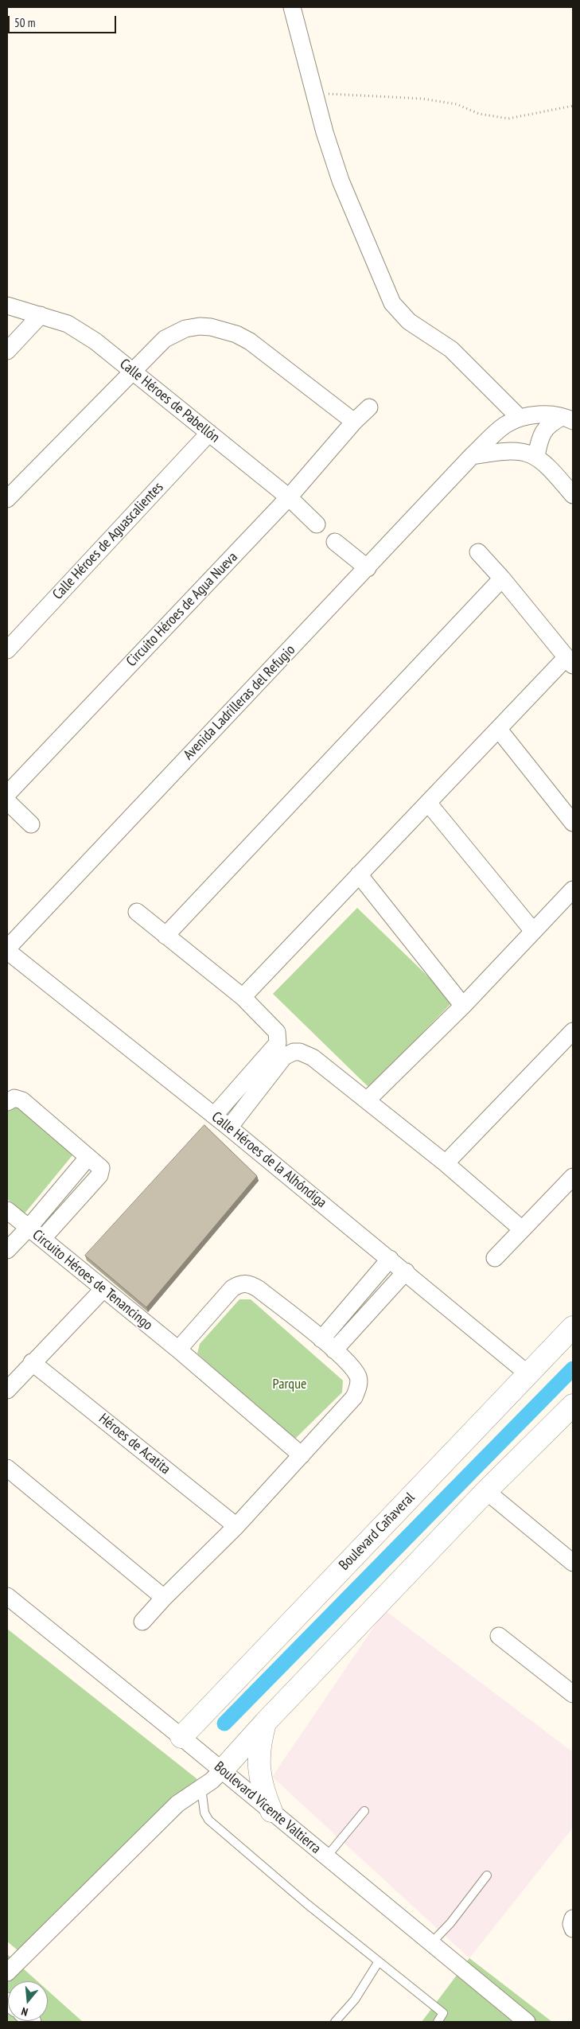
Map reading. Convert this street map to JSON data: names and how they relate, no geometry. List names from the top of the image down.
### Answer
{
  "streets": {
    "street": [
      "Calle Héroes de Pabellón",
      "Calle Héroes de Aguascalientes",
      "Circuito Héroes de Agua Nueva",
      "Avenida Ladrilleras del Refugio",
      "Calle Héroes de la Alhóndiga",
      "Circuito Héroes de Tenancingo",
      "Héroes de Acatita",
      "Boulevard Cañaveral",
      "Boulevard Vicente Valtierra"
    ]
  },
  "crossings": [
    ["Calle Héroes de Pabellón", "Calle Héroes de Aguascalientes"],
    ["Calle Héroes de Pabellón", "Circuito Héroes de Agua Nueva"],
    ["Avenida Ladrilleras del Refugio", "Calle Héroes de la Alhóndiga"],
    ["Calle Héroes de la Alhóndiga", "Boulevard Cañaveral"],
    ["Boulevard Cañaveral", "Boulevard Vicente Valtierra"]
  ],
  "parks": ["Parque"],
  "scale_bar": "50 m",
  "north": "bottom"
}
